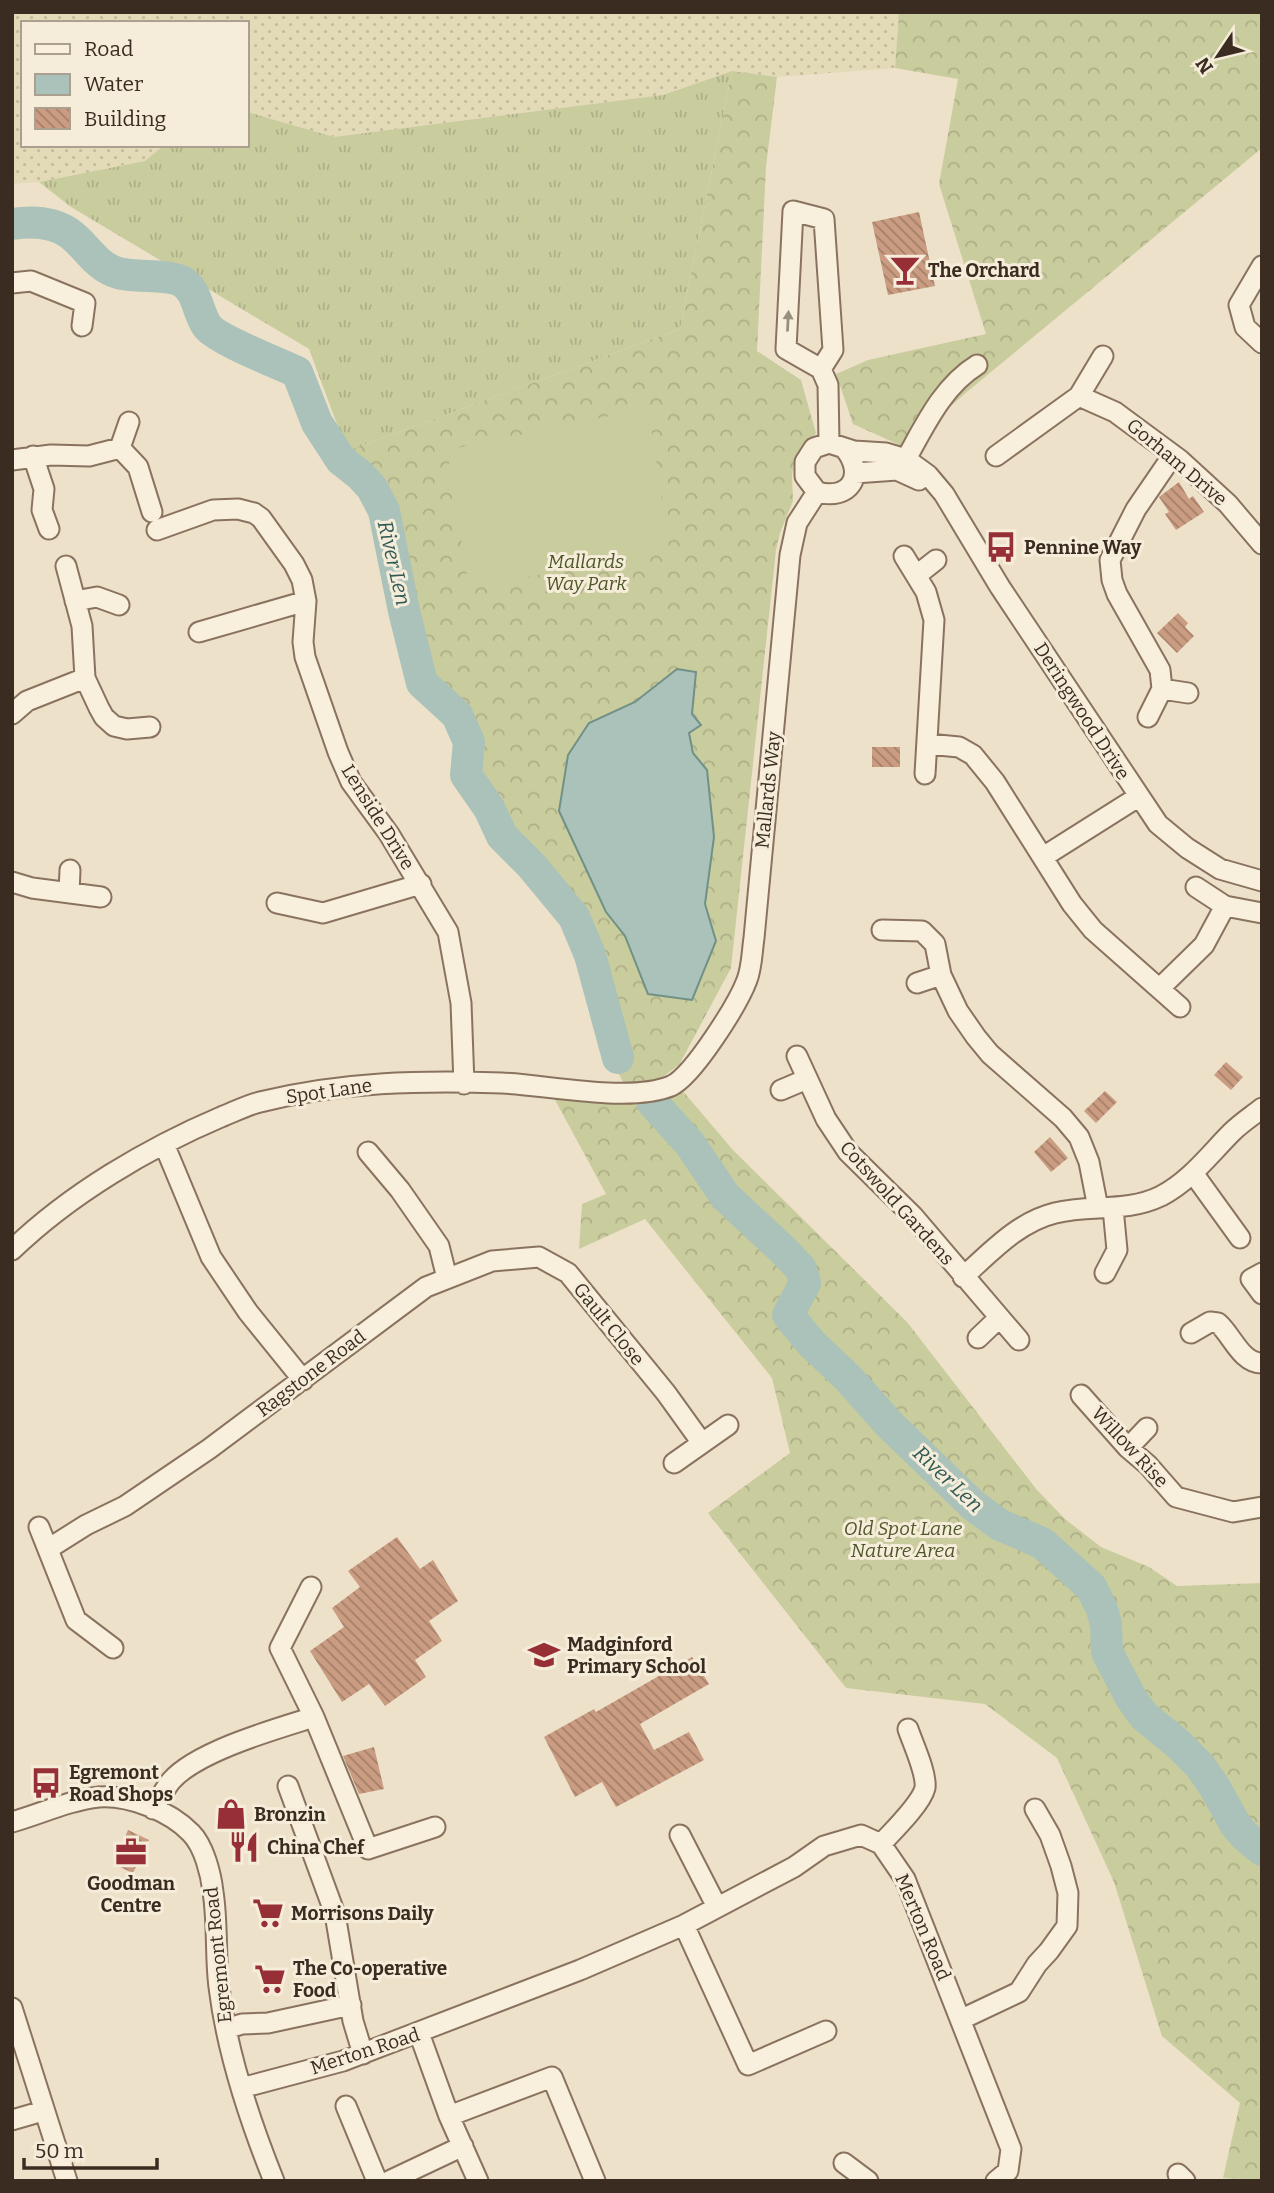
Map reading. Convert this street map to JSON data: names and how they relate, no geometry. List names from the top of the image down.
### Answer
{
  "streets": {
    "street": [
      "Gorham Drive",
      "Deringwood Drive",
      "Mallards Way",
      "Lenside Drive",
      "Spot Lane",
      "Cotswold Gardens",
      "Gault Close",
      "Ragstone Road",
      "Willow Rise",
      "Merton Road",
      "Egremont Road"
    ]
  },
  "crossings": [
    ["Deringwood Drive", "Mallards Way"],
    ["Mallards Way", "Spot Lane"],
    ["Lenside Drive", "Spot Lane"],
    ["Gault Close", "Ragstone Road"],
    ["Merton Road", "Egremont Road"]
  ],
  "water": ["River Len"],
  "parks": ["Mallards Way Park", "Old Spot Lane Nature Area"],
  "places": {
    "bar": ["The Orchard"],
    "bus stop": ["Pennine Way", "Egremont Road Shops"],
    "school or university": ["Madginford Primary School"],
    "shop": ["Bronzin"],
    "restaurant": ["China Chef"],
    "office": ["Goodman Centre"],
    "supermarket": ["Morrisons Daily", "The Co-operative Food"]
  },
  "legend": ["Road", "Water", "Building"],
  "scale_bar": "50 m",
  "north": "bottom left"
}
